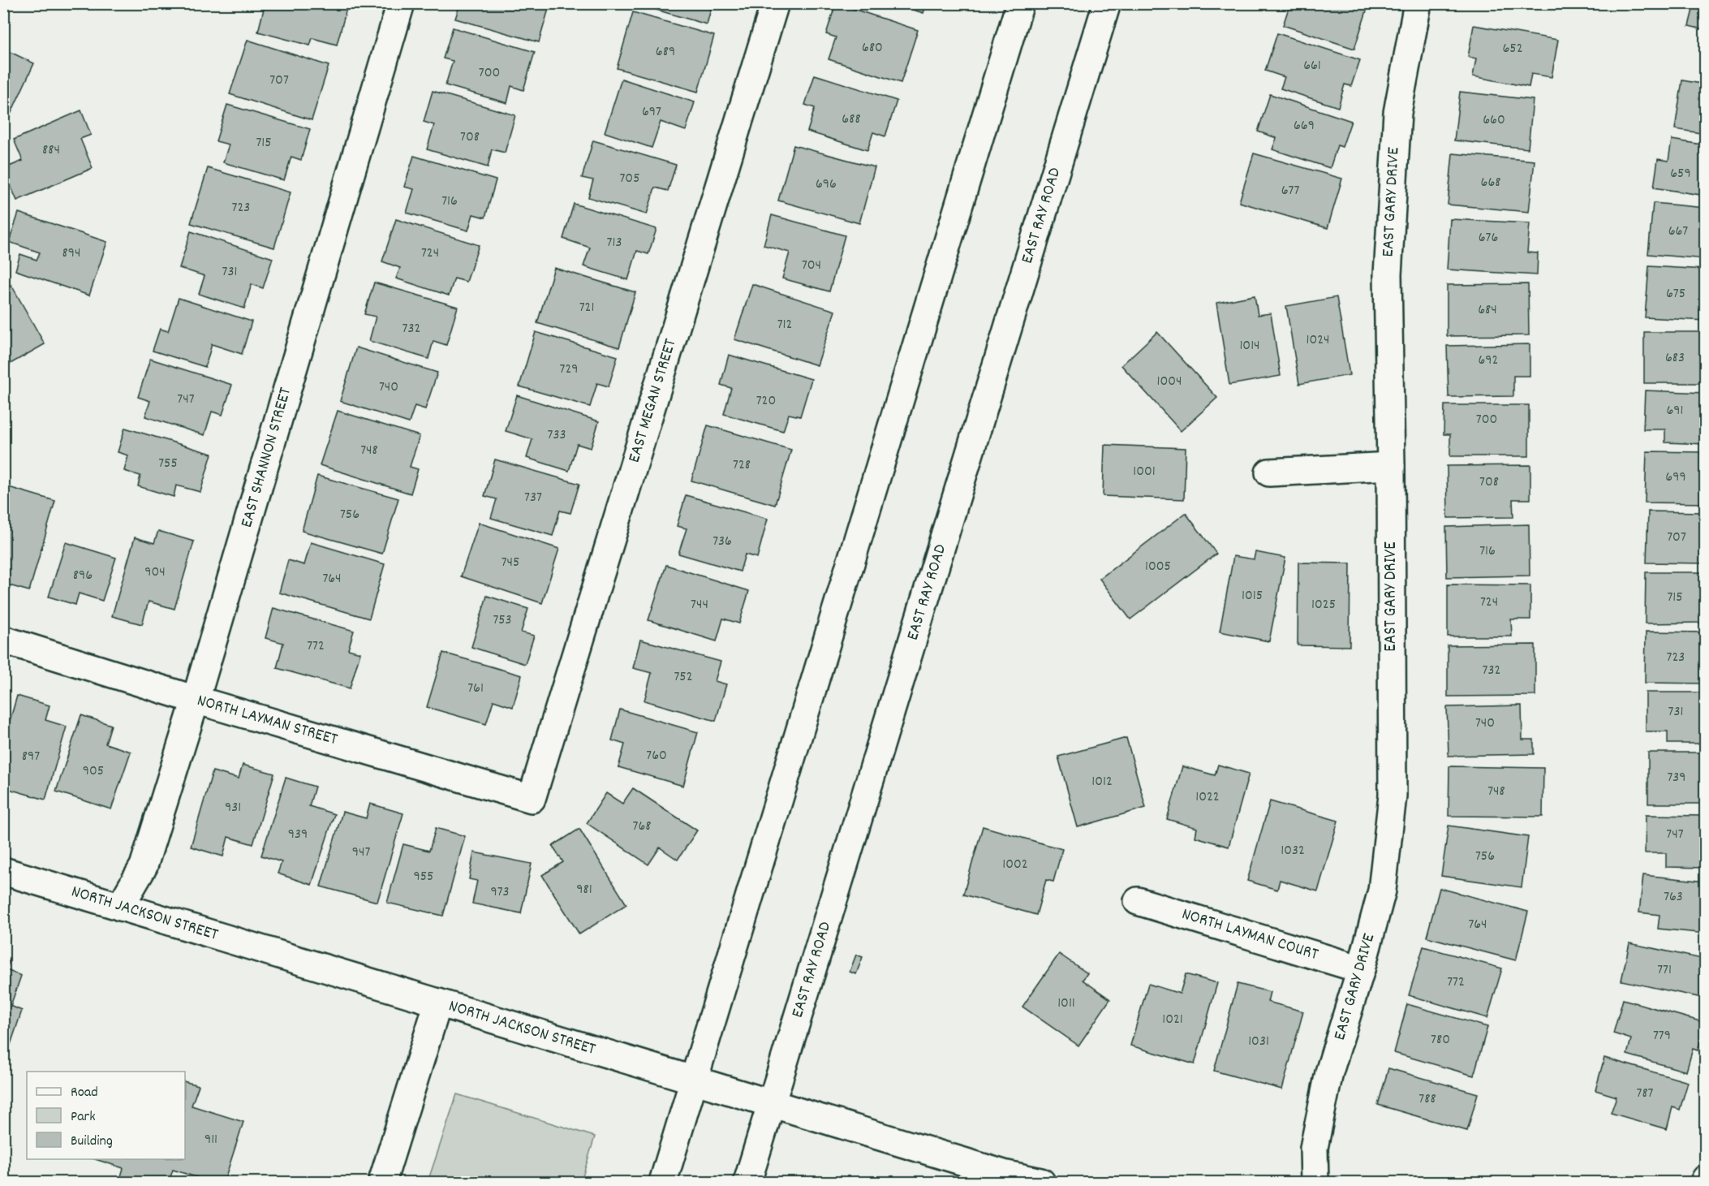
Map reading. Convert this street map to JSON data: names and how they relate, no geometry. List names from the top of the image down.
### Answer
{
  "streets": {
    "street": [
      "EAST GARY DRIVE",
      "EAST RAY ROAD",
      "EAST MEGAN STREET",
      "EAST SHANNON STREET",
      "NORTH LAYMAN STREET",
      "NORTH JACKSON STREET",
      "NORTH LAYMAN COURT"
    ]
  },
  "crossings": [
    ["EAST GARY DRIVE", "NORTH LAYMAN COURT"],
    ["EAST RAY ROAD", "NORTH JACKSON STREET"],
    ["EAST MEGAN STREET", "NORTH LAYMAN STREET"],
    ["EAST SHANNON STREET", "NORTH LAYMAN STREET"],
    ["EAST SHANNON STREET", "NORTH JACKSON STREET"]
  ],
  "house_numbers": [
    "680",
    "652",
    "689",
    "661",
    "700",
    "707",
    "697",
    "688",
    "660",
    "669",
    "708",
    "715",
    "884",
    "659",
    "705",
    "668",
    "696",
    "677",
    "716",
    "723",
    "667",
    "676",
    "713",
    "894",
    "724",
    "704",
    "731",
    "675",
    "721",
    "684",
    "712",
    "732",
    "1024",
    "1014",
    "683",
    "692",
    "729",
    "1004",
    "740",
    "747",
    "720",
    "691",
    "700",
    "733",
    "748",
    "755",
    "728",
    "1001",
    "699",
    "708",
    "737",
    "756",
    "707",
    "736",
    "716",
    "745",
    "1005",
    "904",
    "896",
    "764",
    "1015",
    "715",
    "724",
    "744",
    "1025",
    "753",
    "772",
    "723",
    "732",
    "752",
    "761",
    "731",
    "740",
    "760",
    "897",
    "905",
    "739",
    "1012",
    "748",
    "1022",
    "931",
    "768",
    "939",
    "747",
    "1032",
    "947",
    "756",
    "1002",
    "955",
    "981",
    "973",
    "763",
    "764",
    "771",
    "772",
    "1011",
    "1021",
    "779",
    "780",
    "1031",
    "787",
    "788",
    "911"
  ],
  "legend": ["Road", "Park", "Building"]
}
